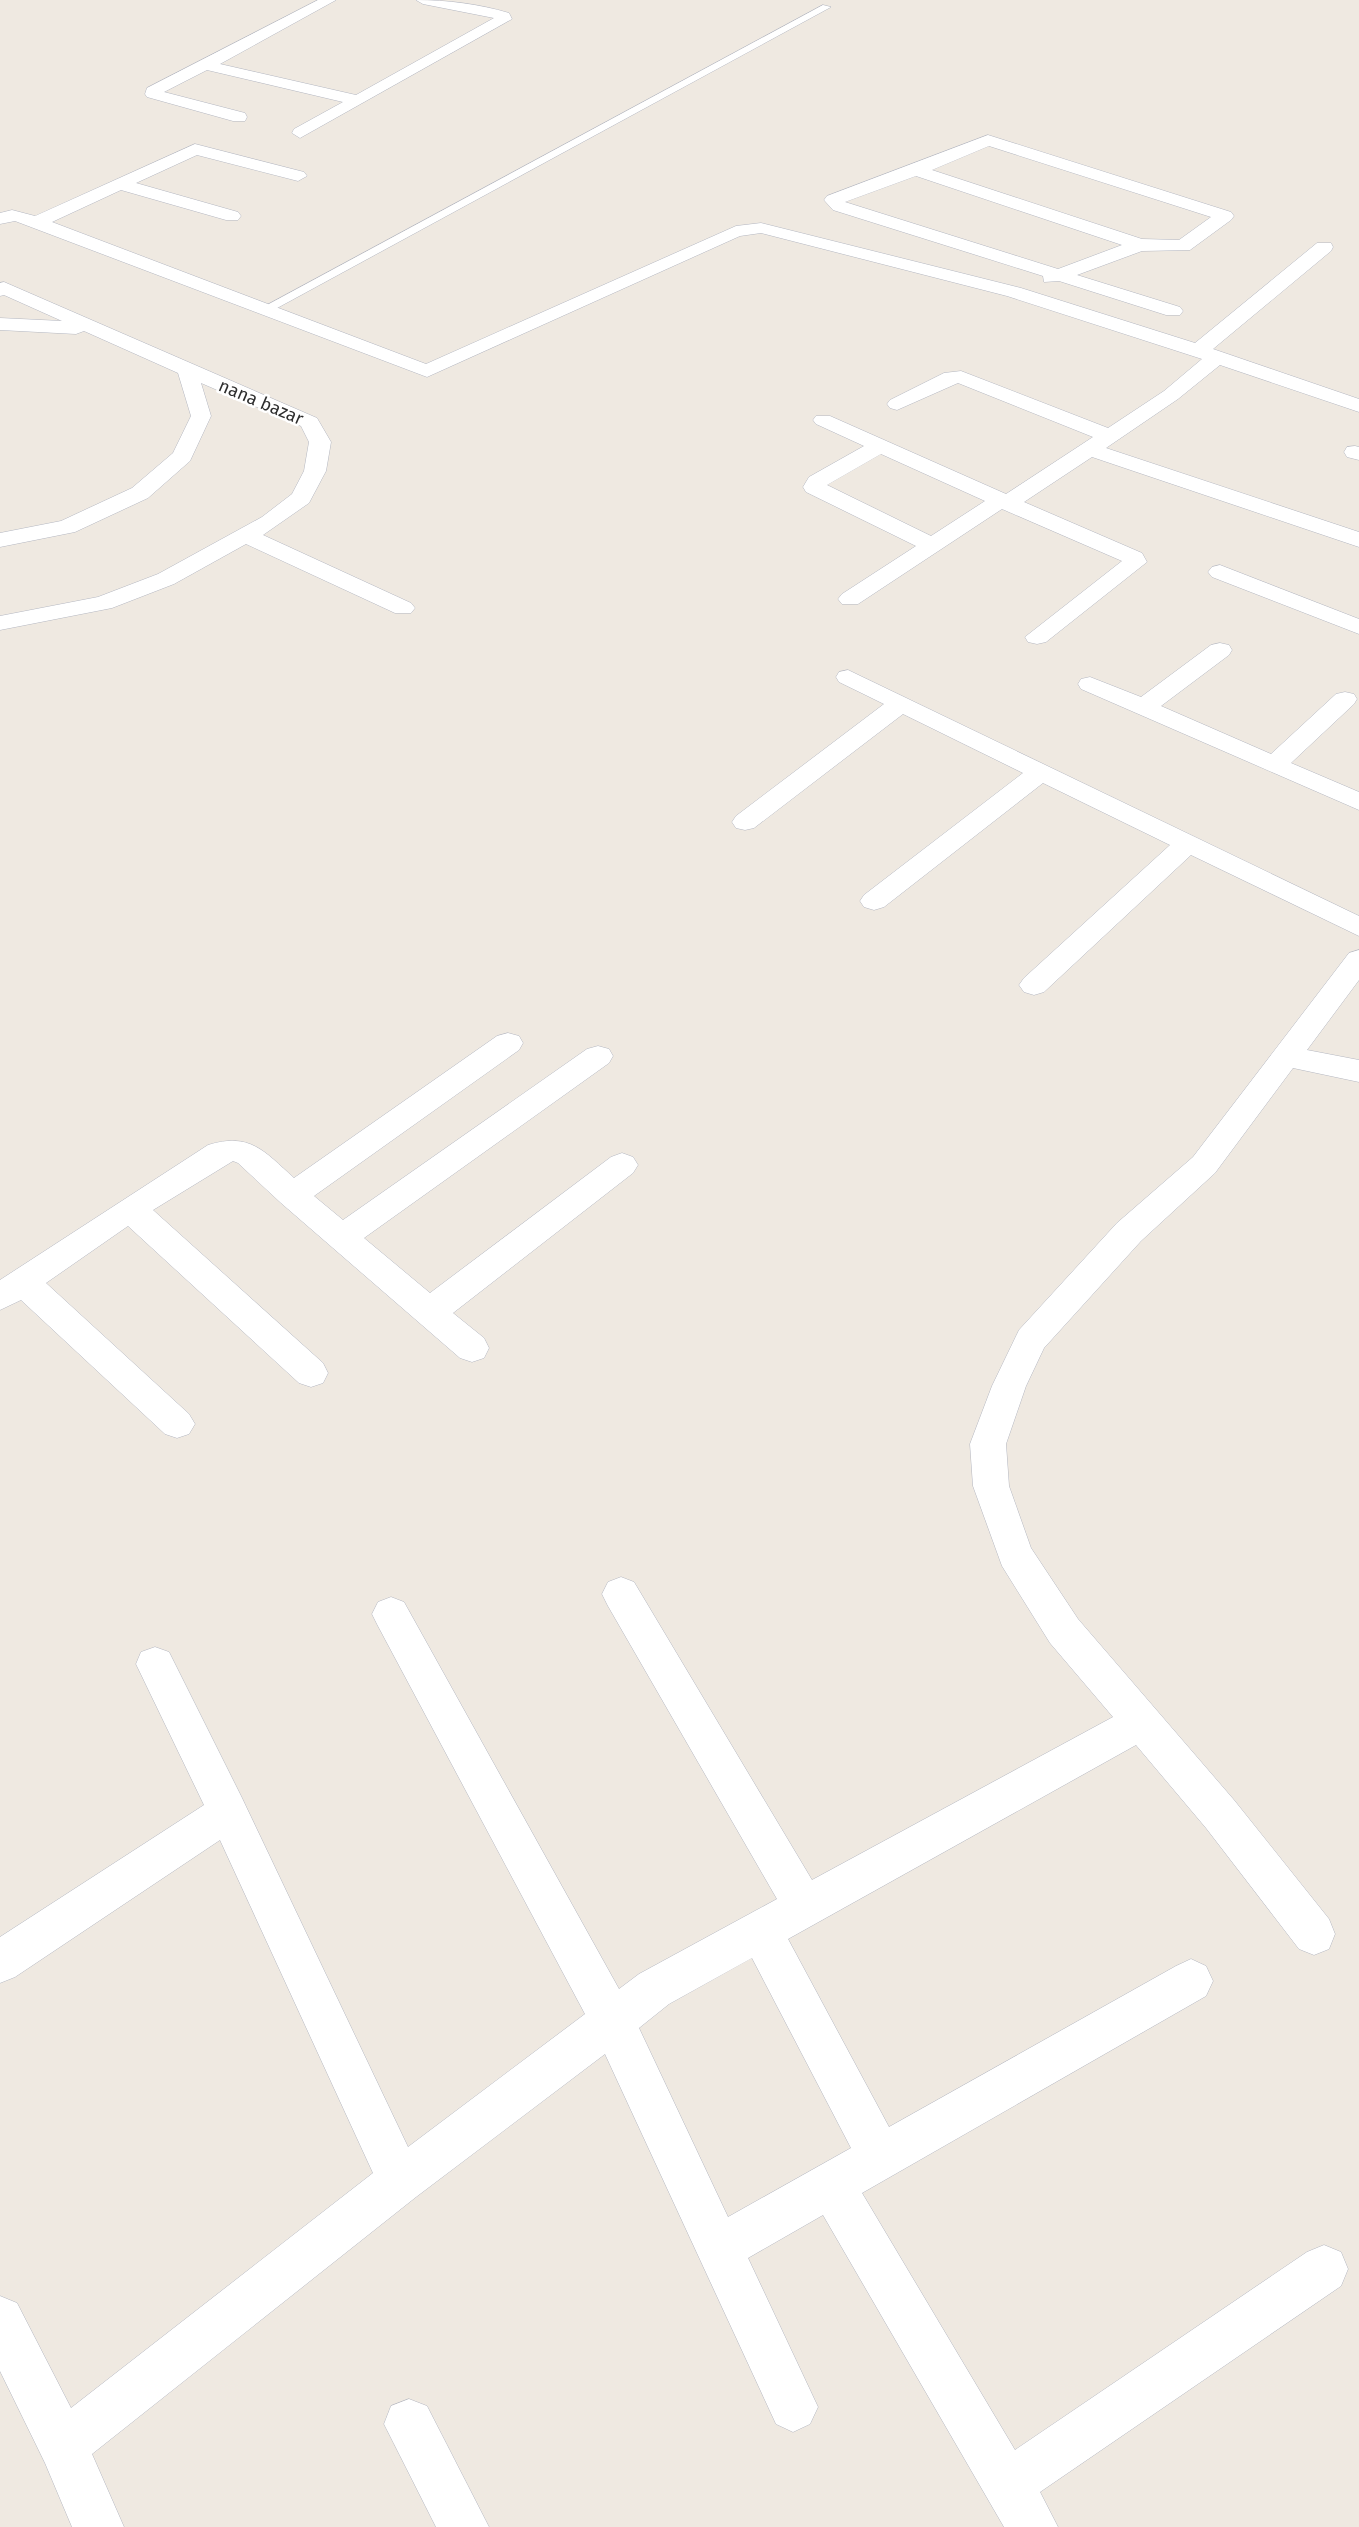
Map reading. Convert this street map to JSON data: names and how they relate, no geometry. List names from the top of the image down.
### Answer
{
  "streets": {
    "street": ["nana bazar"]
  }
}
